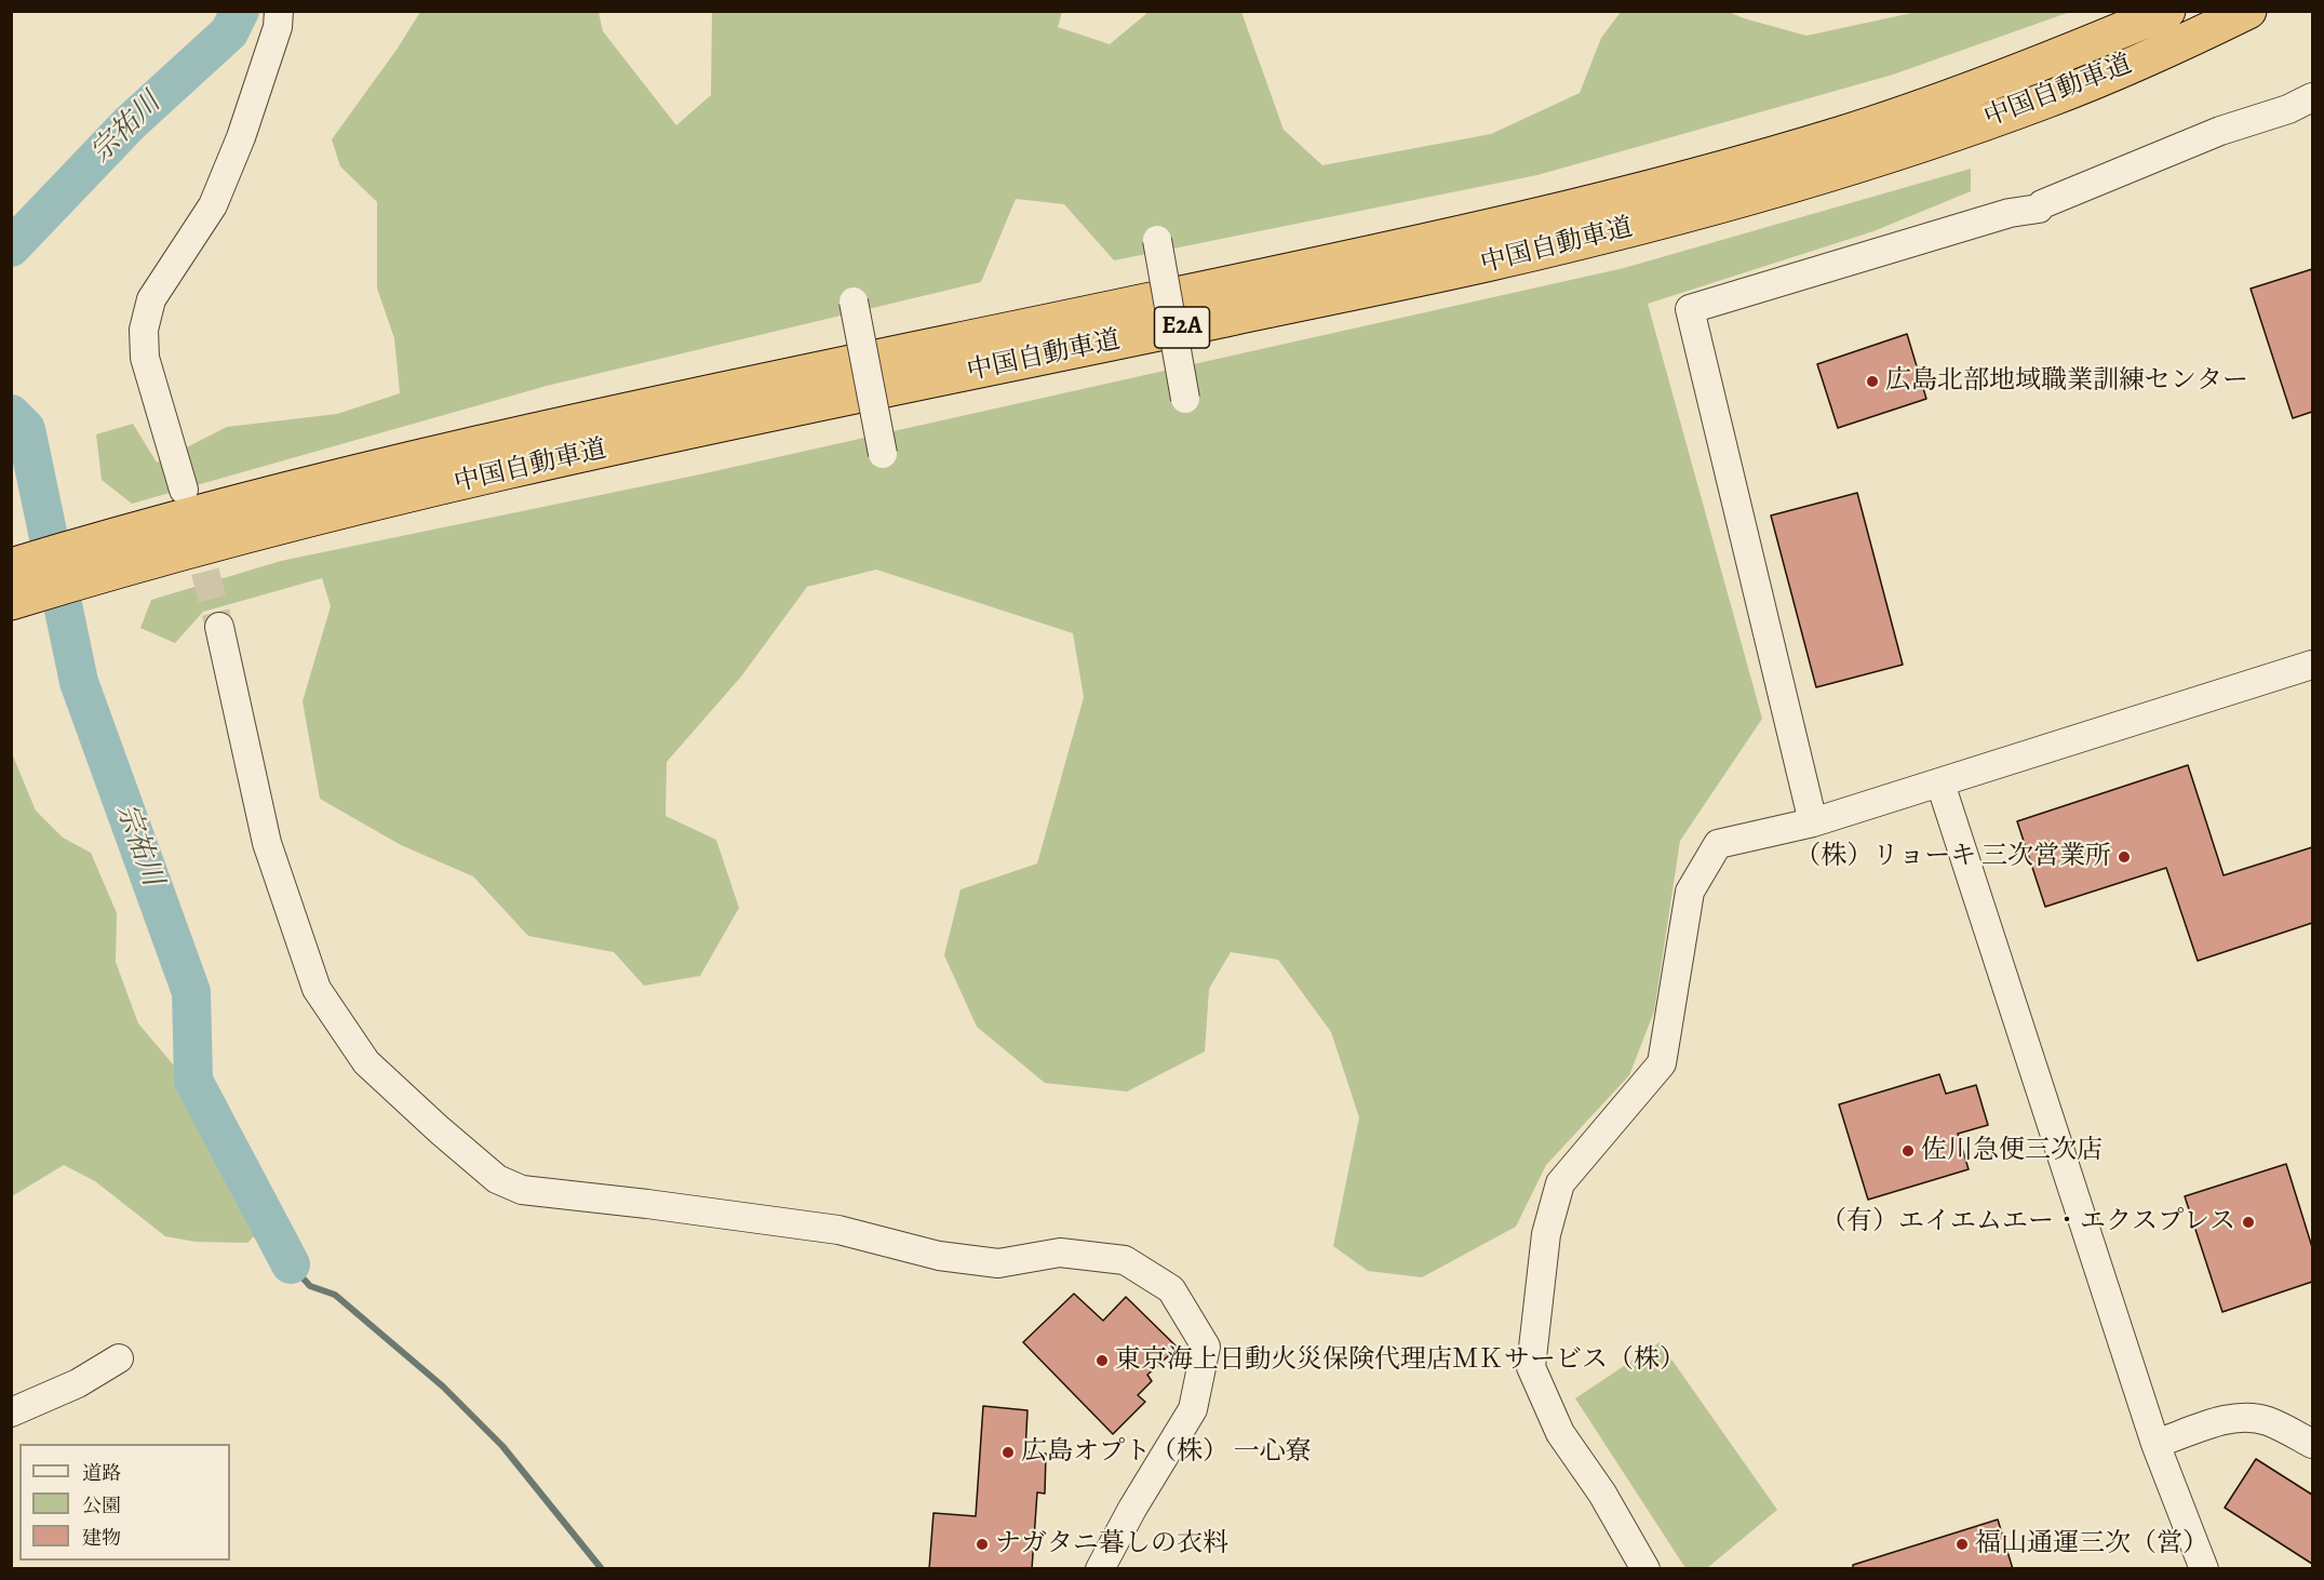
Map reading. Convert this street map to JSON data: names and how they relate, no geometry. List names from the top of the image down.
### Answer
{
  "streets": {
    "highway": ["中国自動車道", "E2A"]
  },
  "water": ["宗祐川"],
  "places": [
    "広島北部地域職業訓練センター",
    "（株）リョーキ 三次営業所",
    "佐川急便三次店",
    "（有）エイエムエー・エクスプレス",
    "東京海上日動火災保険代理店ＭＫサービス（株）",
    "広島オプト（株） 一心寮",
    "ナガタニ暮しの衣料",
    "福山通運三次（営）"
  ],
  "legend": ["道路", "公園", "建物"]
}
